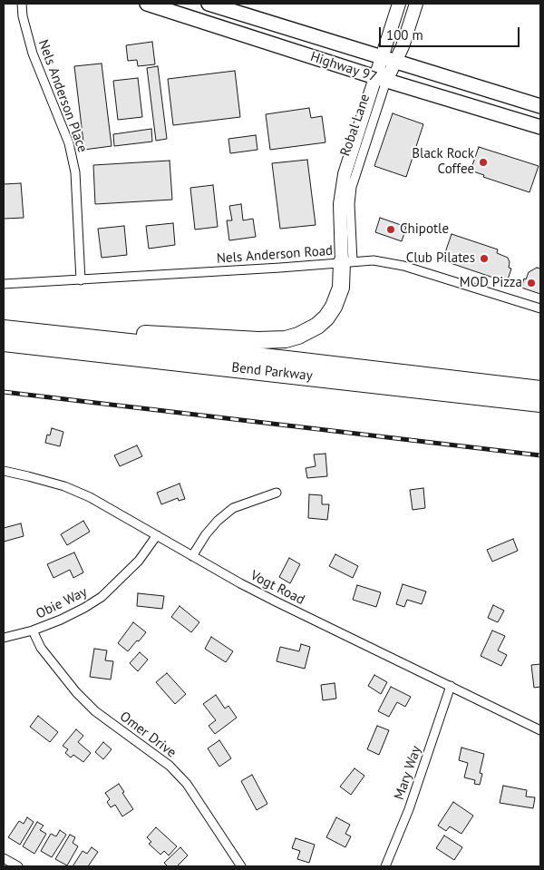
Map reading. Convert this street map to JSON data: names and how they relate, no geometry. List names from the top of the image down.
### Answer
{
  "streets": {
    "highway": ["Bend Parkway"],
    "main road": ["Highway 97", "Robal Lane"],
    "street": [
      "Nels Anderson Place",
      "Nels Anderson Road",
      "Vogt Road",
      "Obie Way",
      "Omer Drive",
      "Mary Way"
    ]
  },
  "crossings": [
    ["Highway 97", "Robal Lane"],
    ["Nels Anderson Place", "Nels Anderson Road"],
    ["Robal Lane", "Nels Anderson Road"],
    ["Vogt Road", "Obie Way"],
    ["Vogt Road", "Mary Way"],
    ["Obie Way", "Omer Drive"]
  ],
  "places": [
    "Black Rock Coffee",
    "Chipotle",
    "Club Pilates",
    "MOD Pizza"
  ],
  "scale_bar": "100 m"
}
